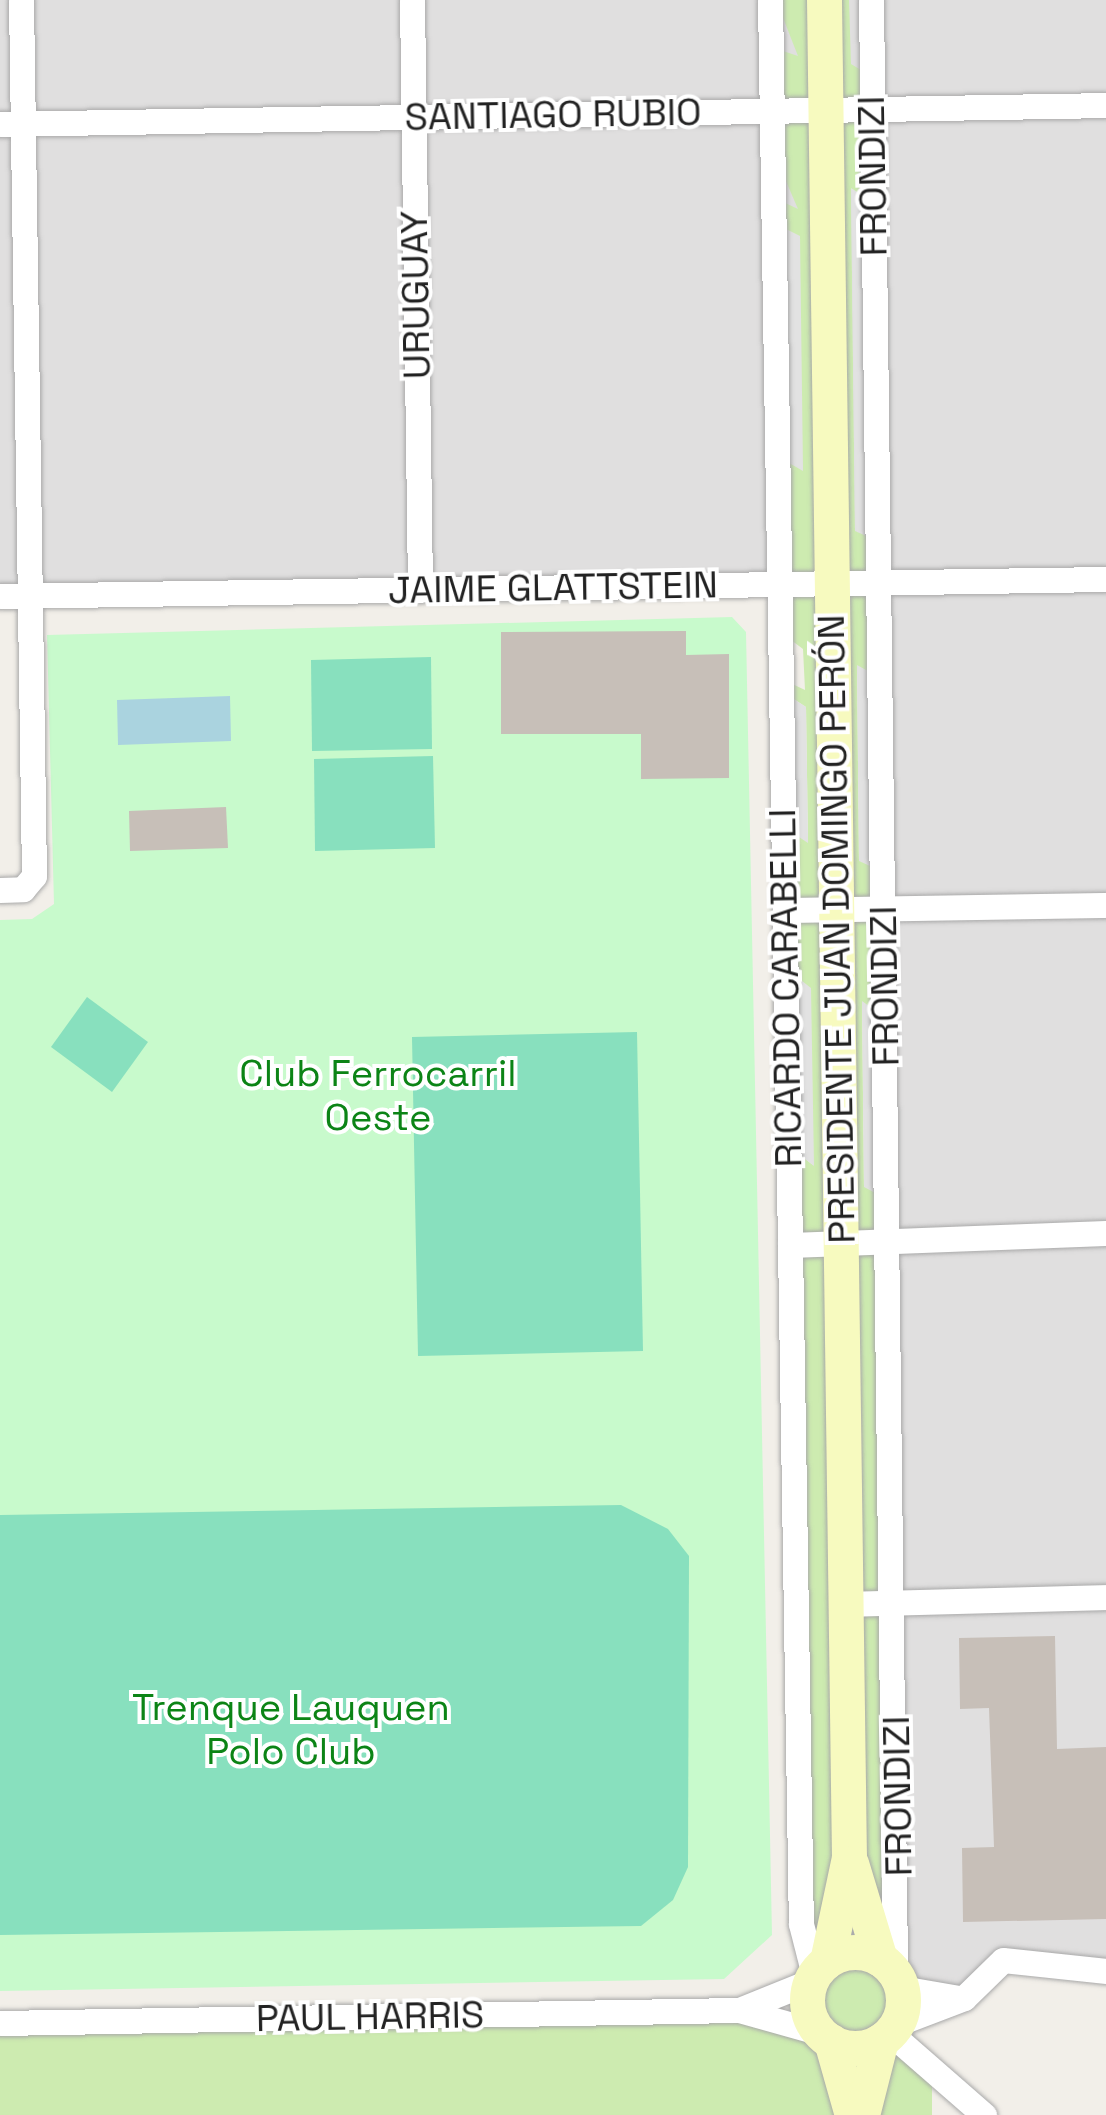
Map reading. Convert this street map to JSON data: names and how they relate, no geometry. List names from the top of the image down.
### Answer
{
  "streets": {
    "main road": ["PRESIDENTE JUAN DOMINGO PERÓN"],
    "street": [
      "SANTIAGO RUBIO",
      "FRONDIZI",
      "URUGUAY",
      "JAIME GLATTSTEIN",
      "RICARDO CARABELLI",
      "PAUL HARRIS"
    ]
  },
  "crossings": [
    ["SANTIAGO RUBIO", "FRONDIZI"],
    ["SANTIAGO RUBIO", "URUGUAY"],
    ["SANTIAGO RUBIO", "PRESIDENTE JUAN DOMINGO PERÓN"],
    ["SANTIAGO RUBIO", "RICARDO CARABELLI"],
    ["FRONDIZI", "JAIME GLATTSTEIN"],
    ["FRONDIZI", "PRESIDENTE JUAN DOMINGO PERÓN"],
    ["FRONDIZI", "RICARDO CARABELLI"],
    ["FRONDIZI", "PAUL HARRIS"],
    ["URUGUAY", "JAIME GLATTSTEIN"],
    ["JAIME GLATTSTEIN", "PRESIDENTE JUAN DOMINGO PERÓN"],
    ["JAIME GLATTSTEIN", "RICARDO CARABELLI"],
    ["PRESIDENTE JUAN DOMINGO PERÓN", "RICARDO CARABELLI"],
    ["PRESIDENTE JUAN DOMINGO PERÓN", "PAUL HARRIS"],
    ["RICARDO CARABELLI", "PAUL HARRIS"]
  ],
  "parks": ["Club Ferrocarril Oeste", "Trenque Lauquen Polo Club"]
}
